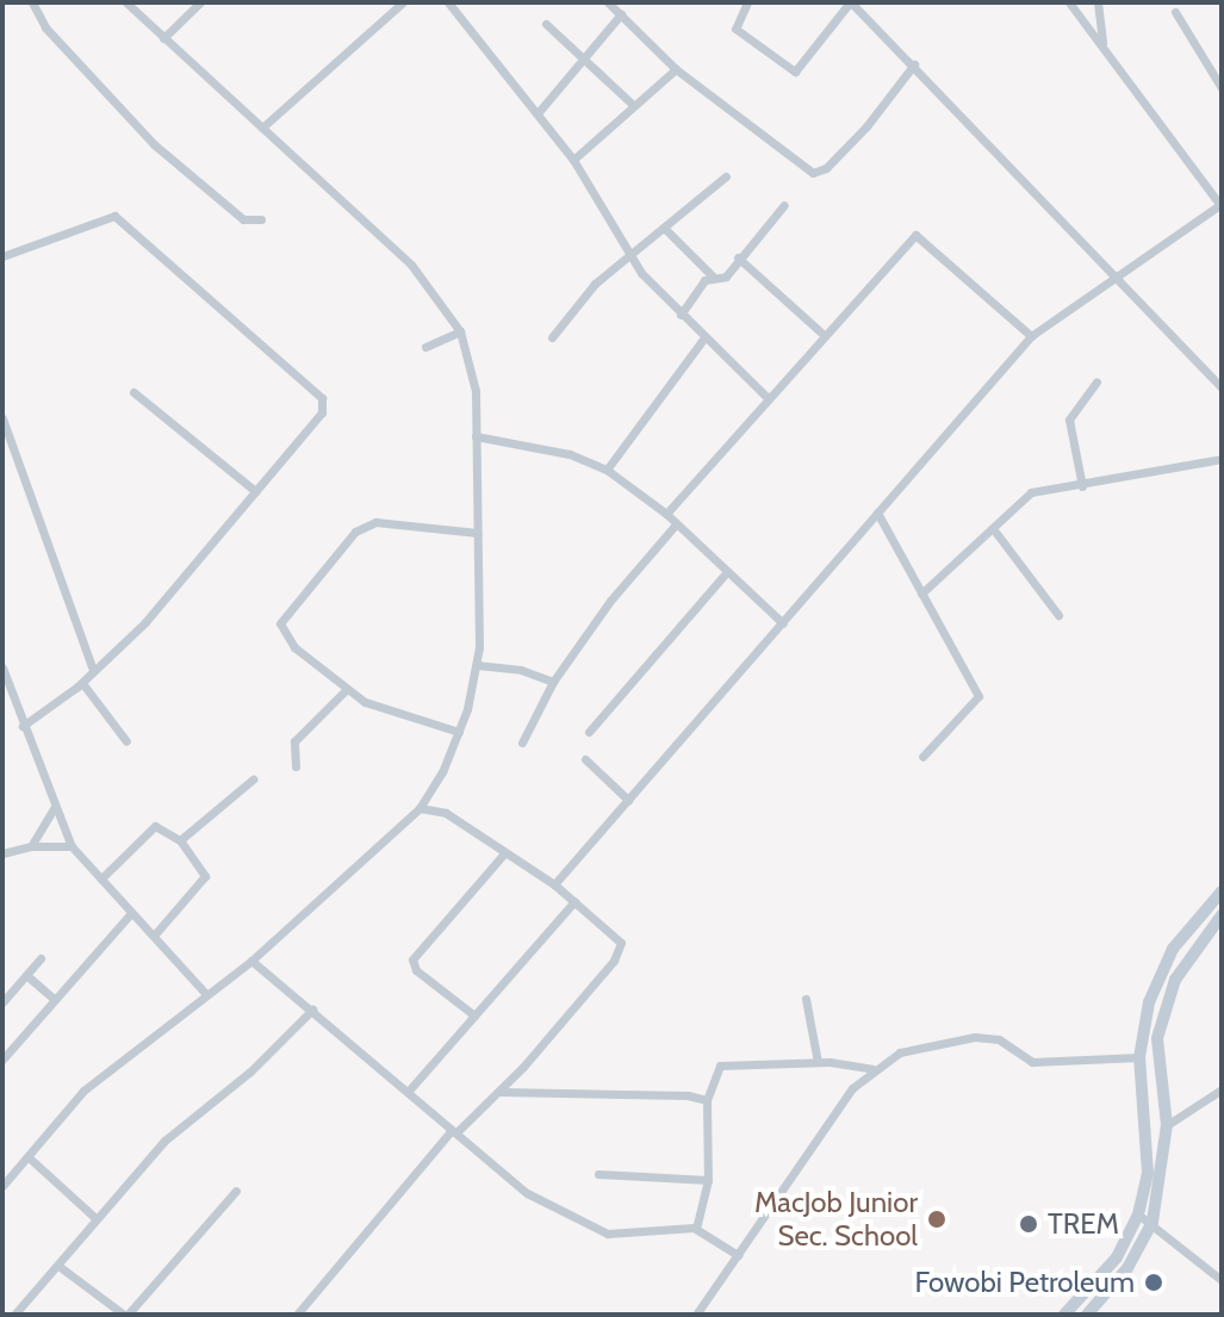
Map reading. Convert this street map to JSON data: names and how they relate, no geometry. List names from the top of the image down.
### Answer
{
  "places": ["MacJob Junior Sec. School", "TREM", "Fowobi Petroleum"]
}
